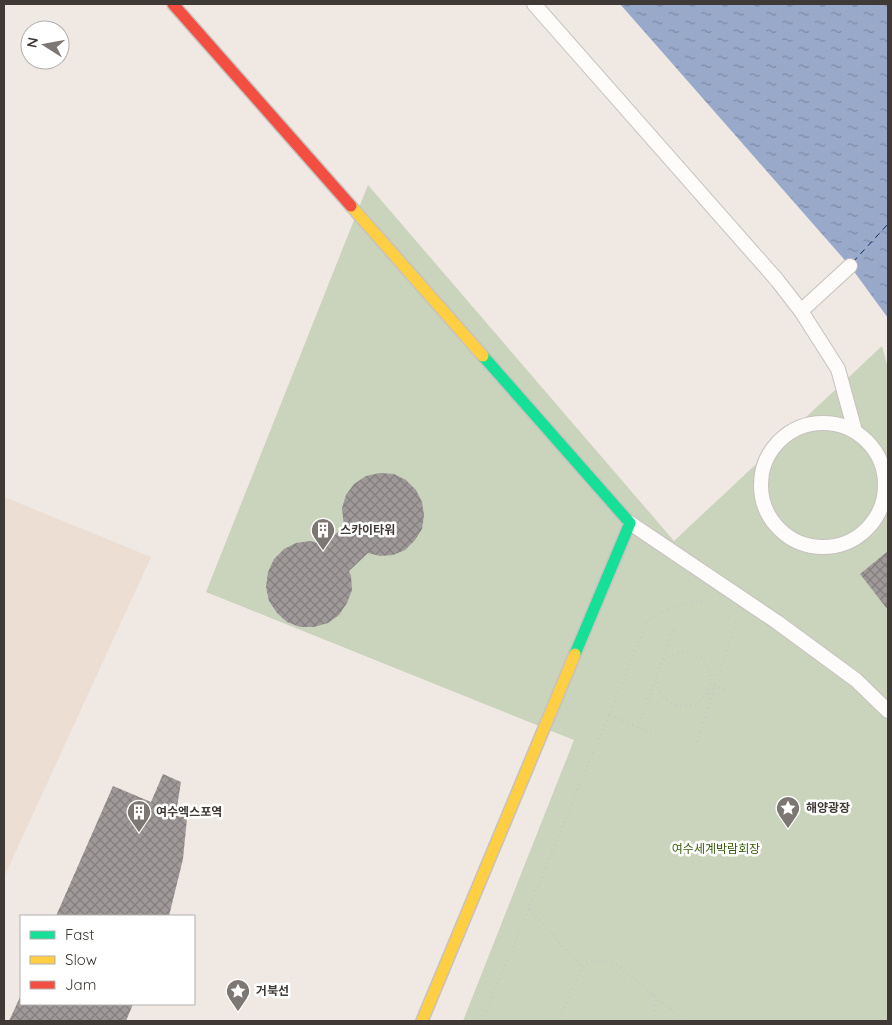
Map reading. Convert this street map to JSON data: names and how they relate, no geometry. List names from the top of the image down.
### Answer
{
  "parks": ["여수세계박람회장"],
  "places": {
    "building": ["스카이타워", "여수엑스포역"],
    "place": ["해양광장", "거북선"]
  },
  "legend": ["Fast", "Slow", "Jam"],
  "north": "left"
}
